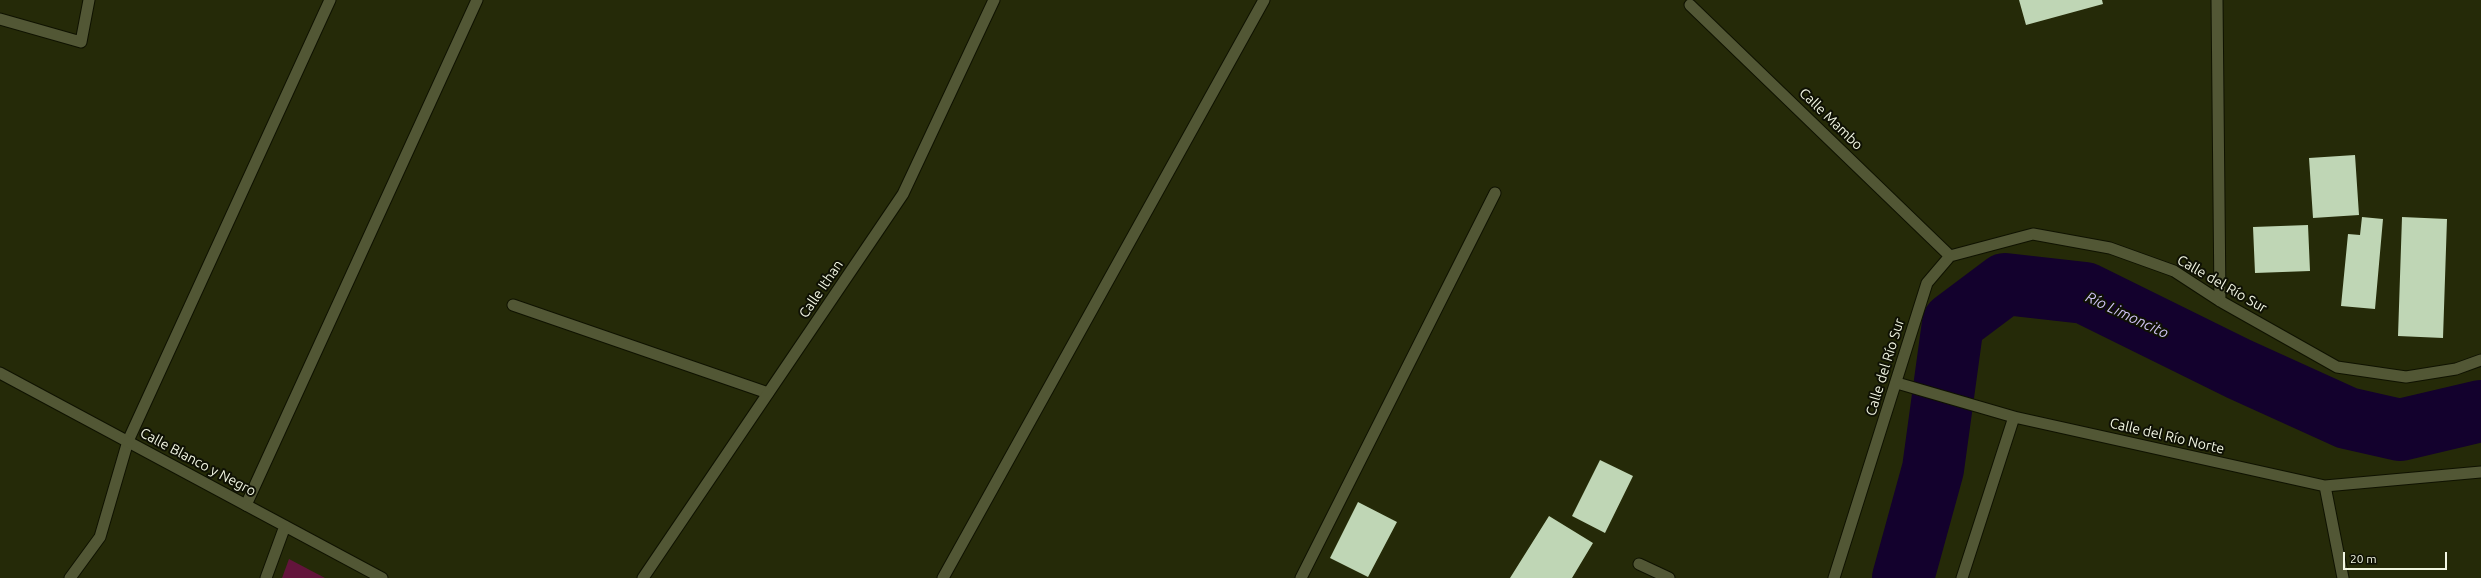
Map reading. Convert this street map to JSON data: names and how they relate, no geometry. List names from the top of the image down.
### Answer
{
  "streets": {
    "street": [
      "Calle Mambo",
      "Calle del Río Sur",
      "Calle Ithan",
      "Calle del Río Norte",
      "Calle Blanco y Negro"
    ]
  },
  "crossings": [
    ["Calle Mambo", "Calle del Río Sur"],
    ["Calle del Río Sur", "Calle del Río Norte"]
  ],
  "water": ["Río Limoncito"],
  "scale_bar": "20 m"
}
